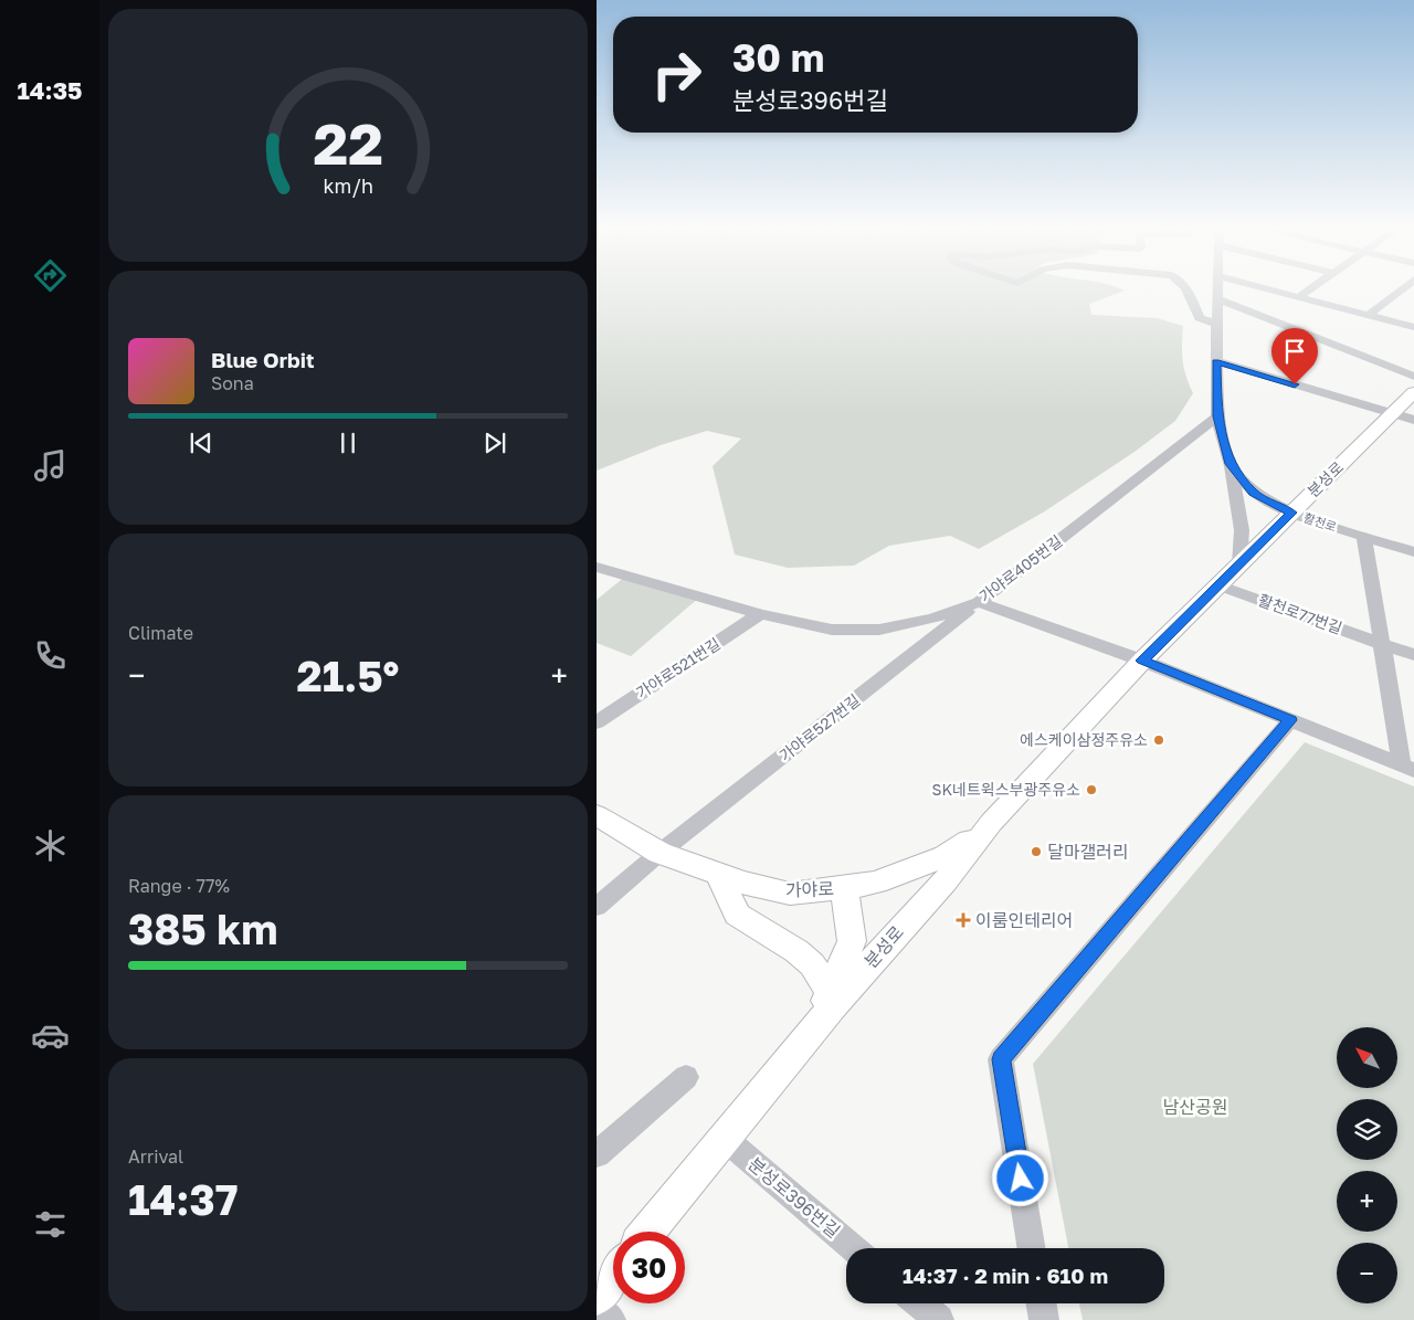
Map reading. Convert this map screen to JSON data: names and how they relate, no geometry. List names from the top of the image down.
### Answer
{
  "streets": {
    "main road": ["분성로", "가야로"],
    "street": [
      "활천로",
      "가야로405번길",
      "활천로77번길",
      "가야로521번길",
      "가야로527번길",
      "분성로396번길"
    ]
  },
  "crossings": [
    ["분성로", "활천로"],
    ["분성로", "활천로77번길"],
    ["분성로", "가야로"],
    ["분성로", "분성로396번길"],
    ["활천로", "가야로405번길"],
    ["가야로405번길", "가야로521번길"],
    ["가야로405번길", "가야로527번길"],
    ["가야로527번길", "가야로"]
  ],
  "parks": ["남산공원"],
  "places": {
    "other": ["에스케이삼정주유소", "SK네트윅스부광주유소", "달마갤러리"],
    "health": ["이룸인테리어"]
  },
  "north": "top left",
  "page": {
    "tabs": "14:35",
    "turn": ["30 m", "분성로396번길"],
    "song": ["Blue Orbit", "Sona"],
    "tile": [
      "Climate",
      ["Range · 77%", "385 km"],
      ["Arrival", "14:37"]
    ],
    "heat": ["−", "21.5°", "+"],
    "map_buttons": ["+", "−"],
    "limit": "30",
    "trip": "14:37 · 2 min · 610 m",
    "gauge": ["22", "km/h"]
  }
}
